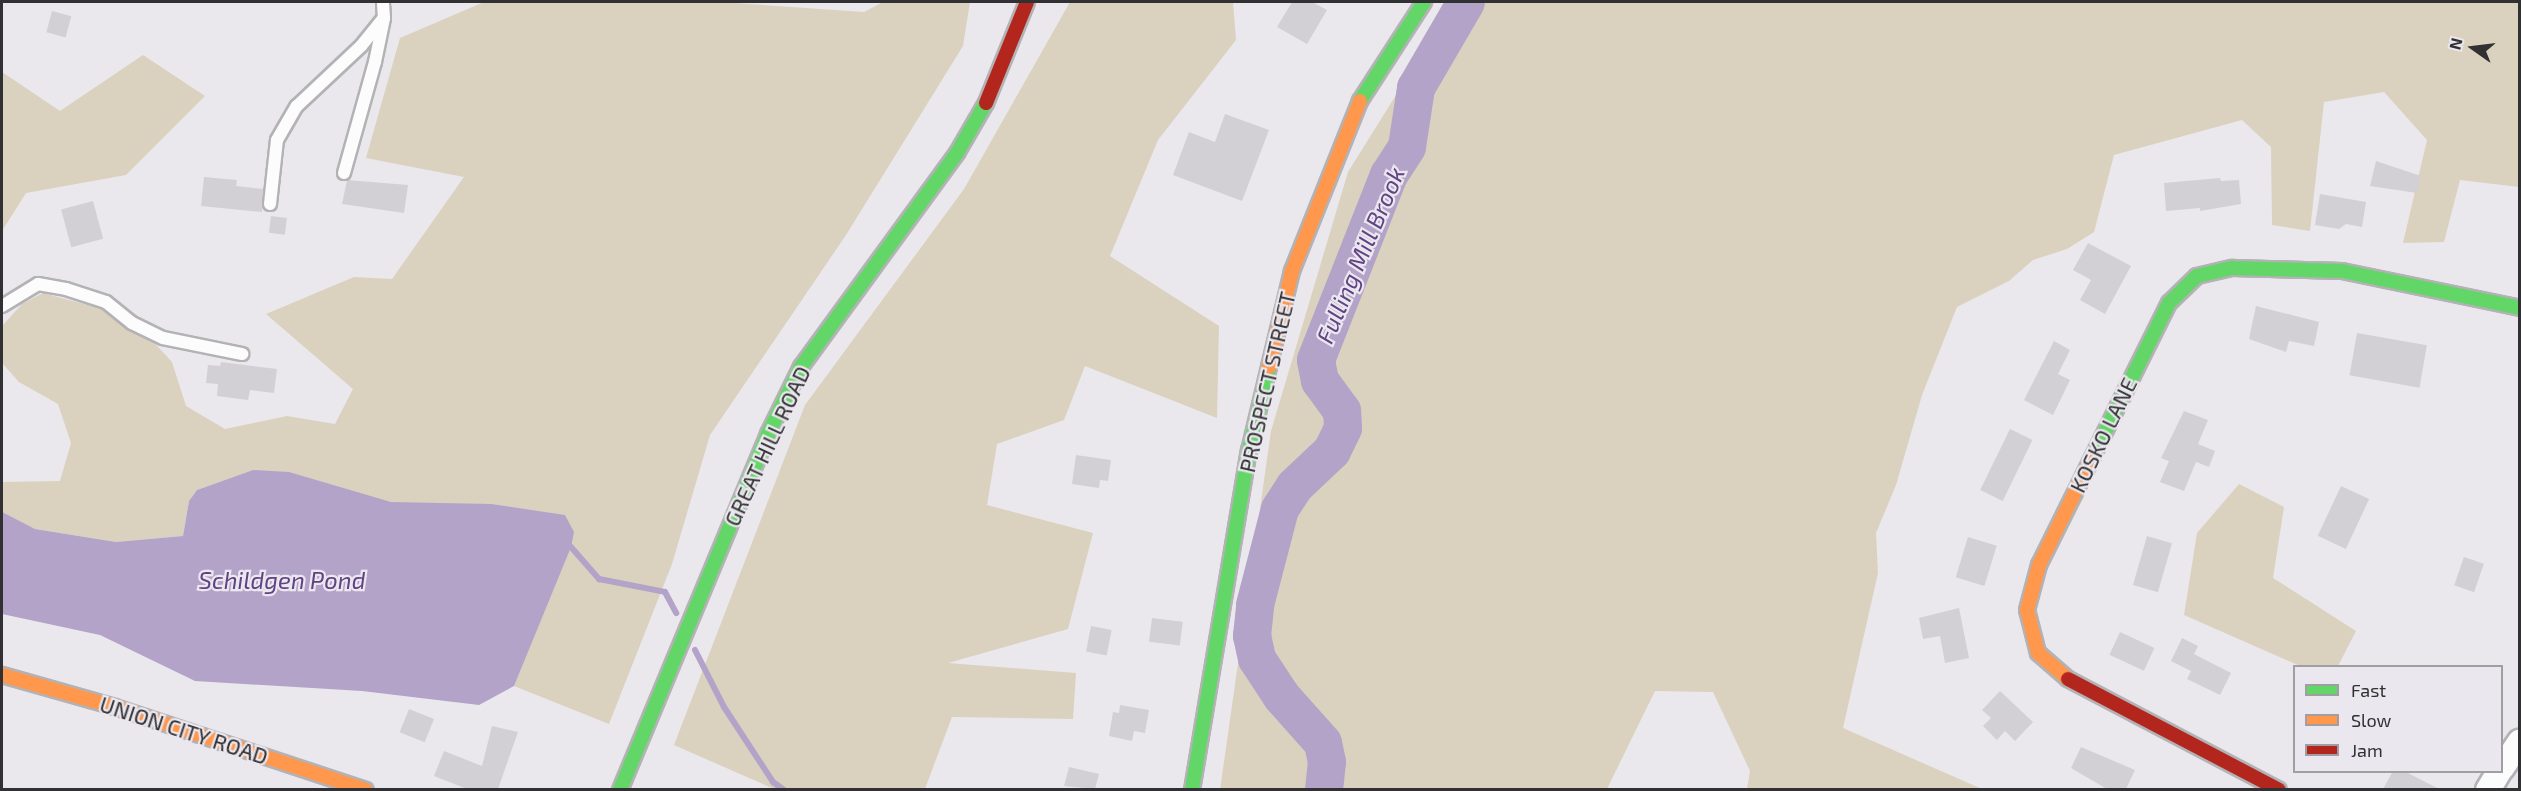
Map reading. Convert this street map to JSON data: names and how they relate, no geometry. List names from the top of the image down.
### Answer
{
  "streets": {
    "street": [
      "PROSPECT STREET",
      "KOSKO LANE",
      "GREAT HILL ROAD",
      "UNION CITY ROAD"
    ]
  },
  "water": ["Fulling Mill Brook", "Schildgen Pond"],
  "legend": ["Fast", "Slow", "Jam"],
  "north": "left"
}
